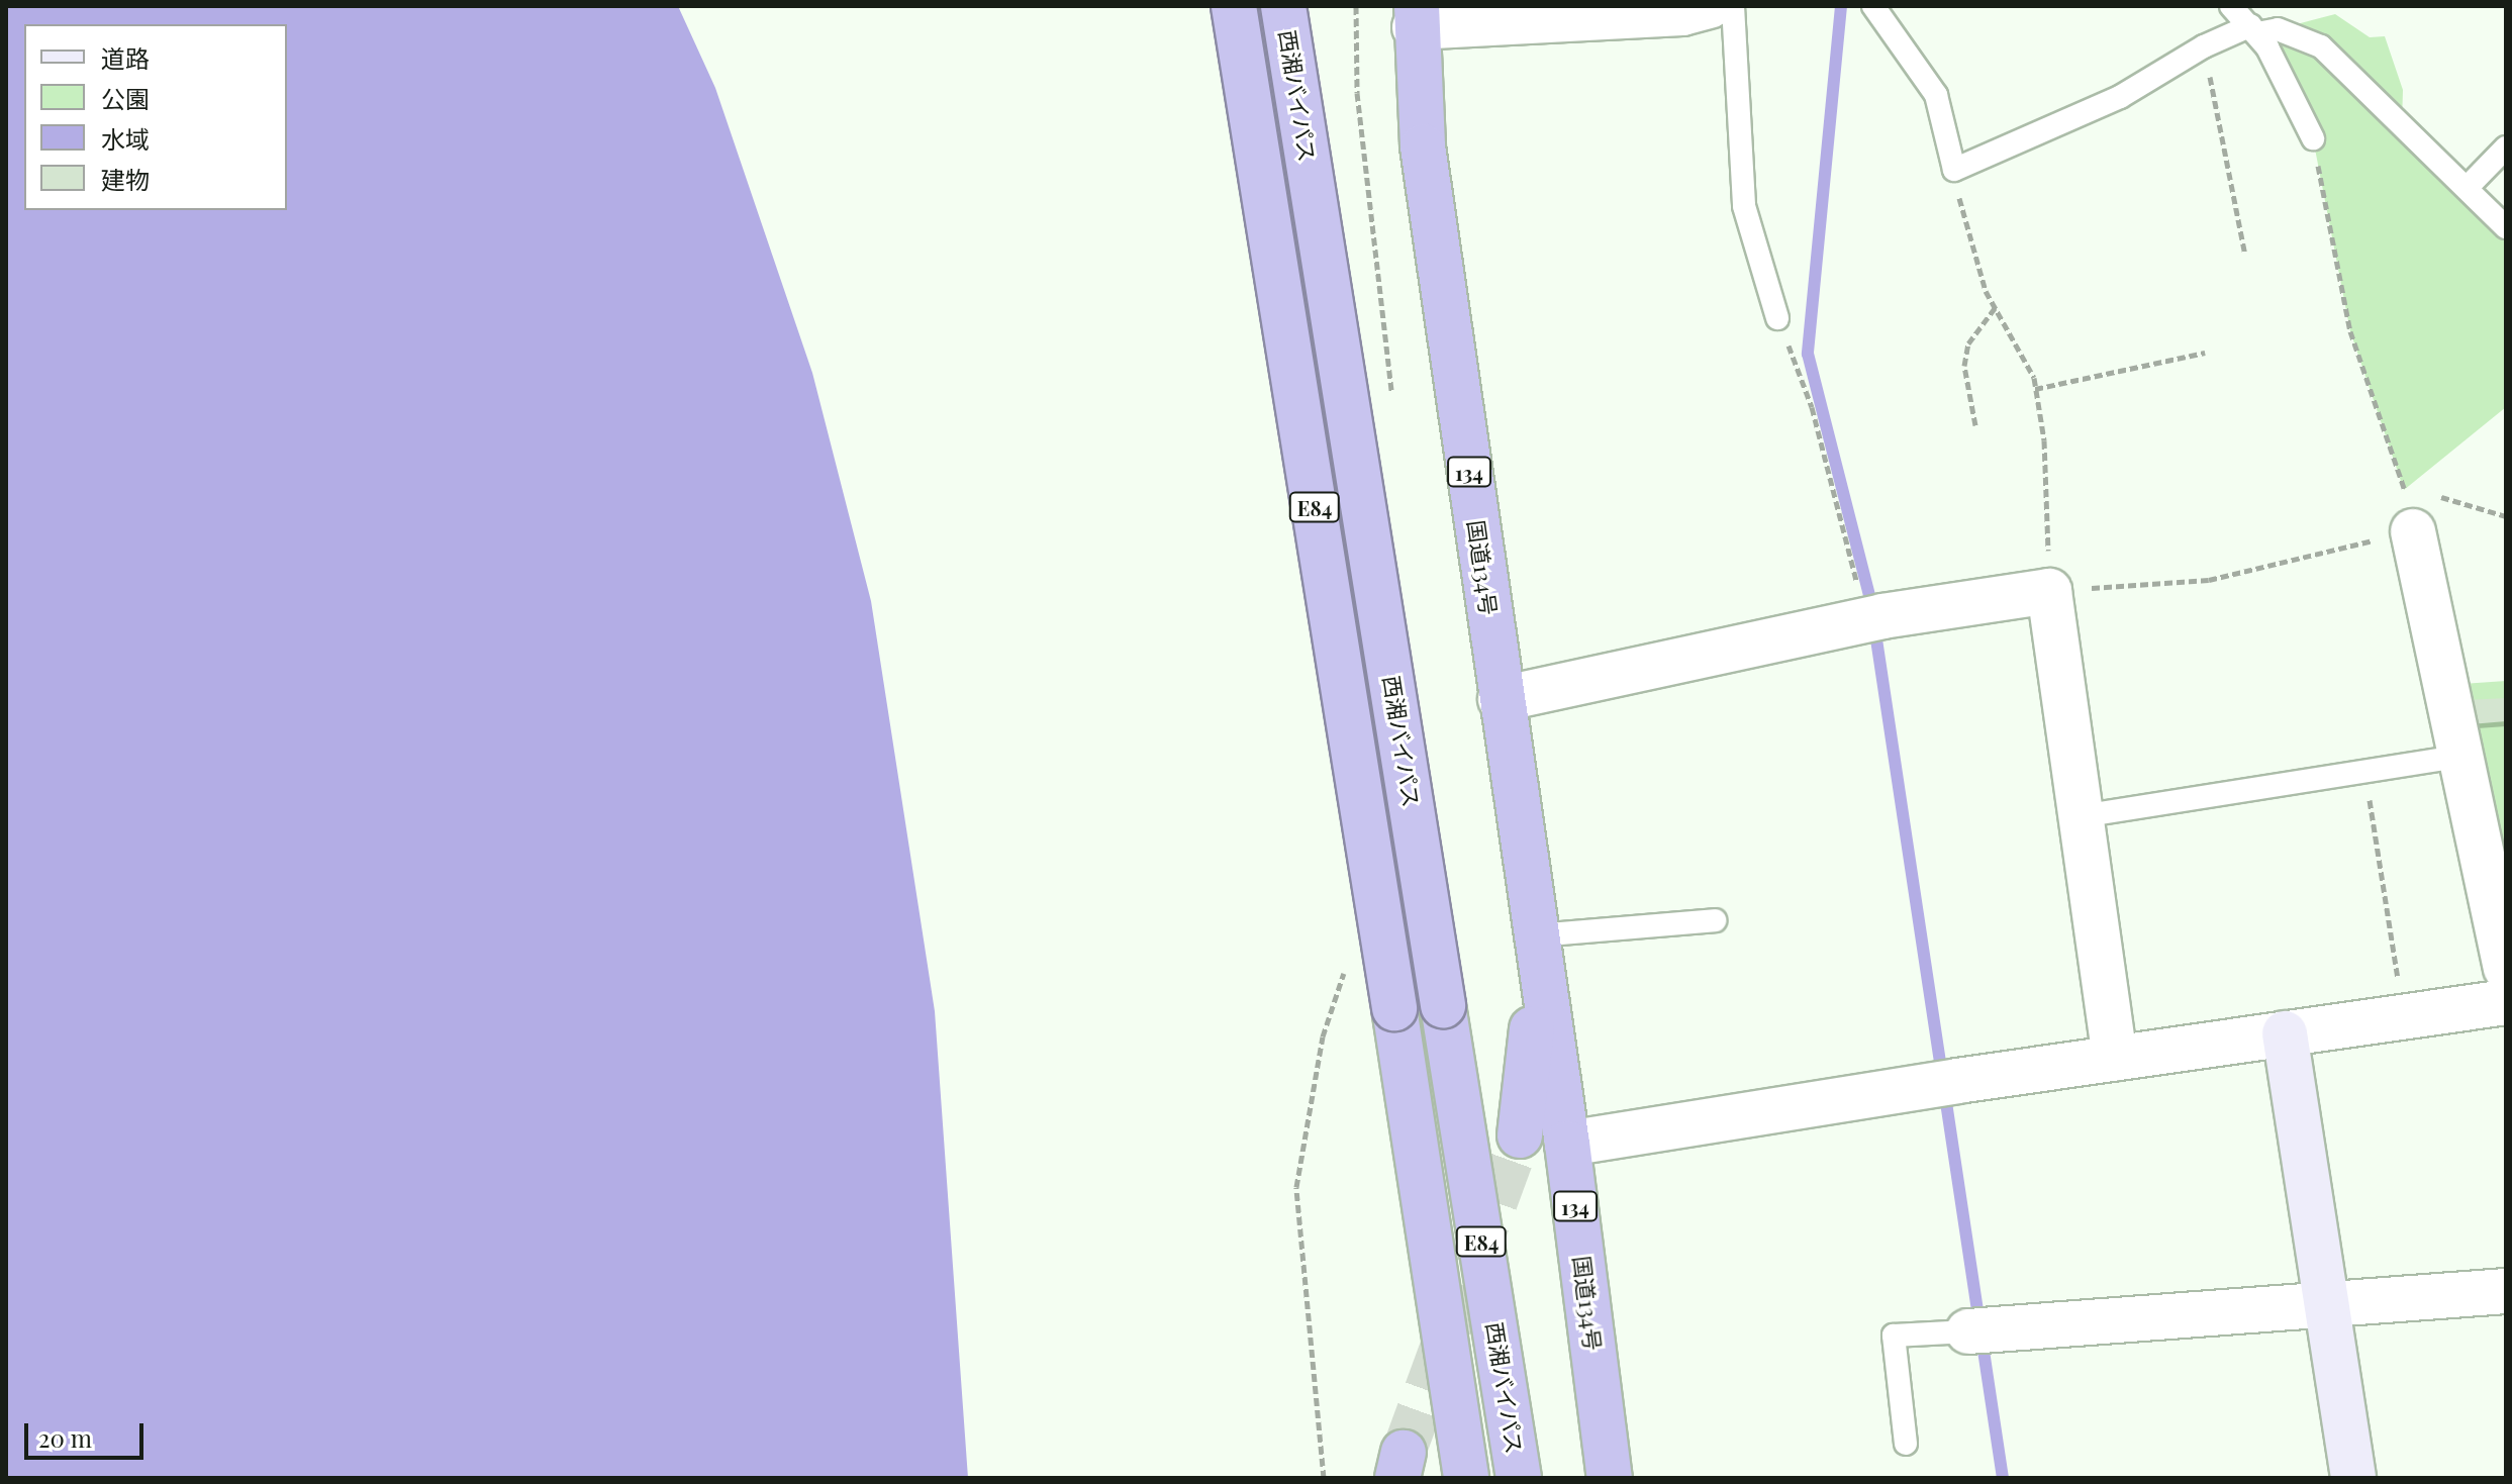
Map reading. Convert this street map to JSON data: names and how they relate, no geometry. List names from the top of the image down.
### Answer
{
  "streets": {
    "highway": [
      "西湘バイパス",
      "134",
      "E84",
      "国道134号"
    ]
  },
  "legend": [
    "道路",
    "公園",
    "水域",
    "建物"
  ],
  "scale_bar": "20 m"
}
